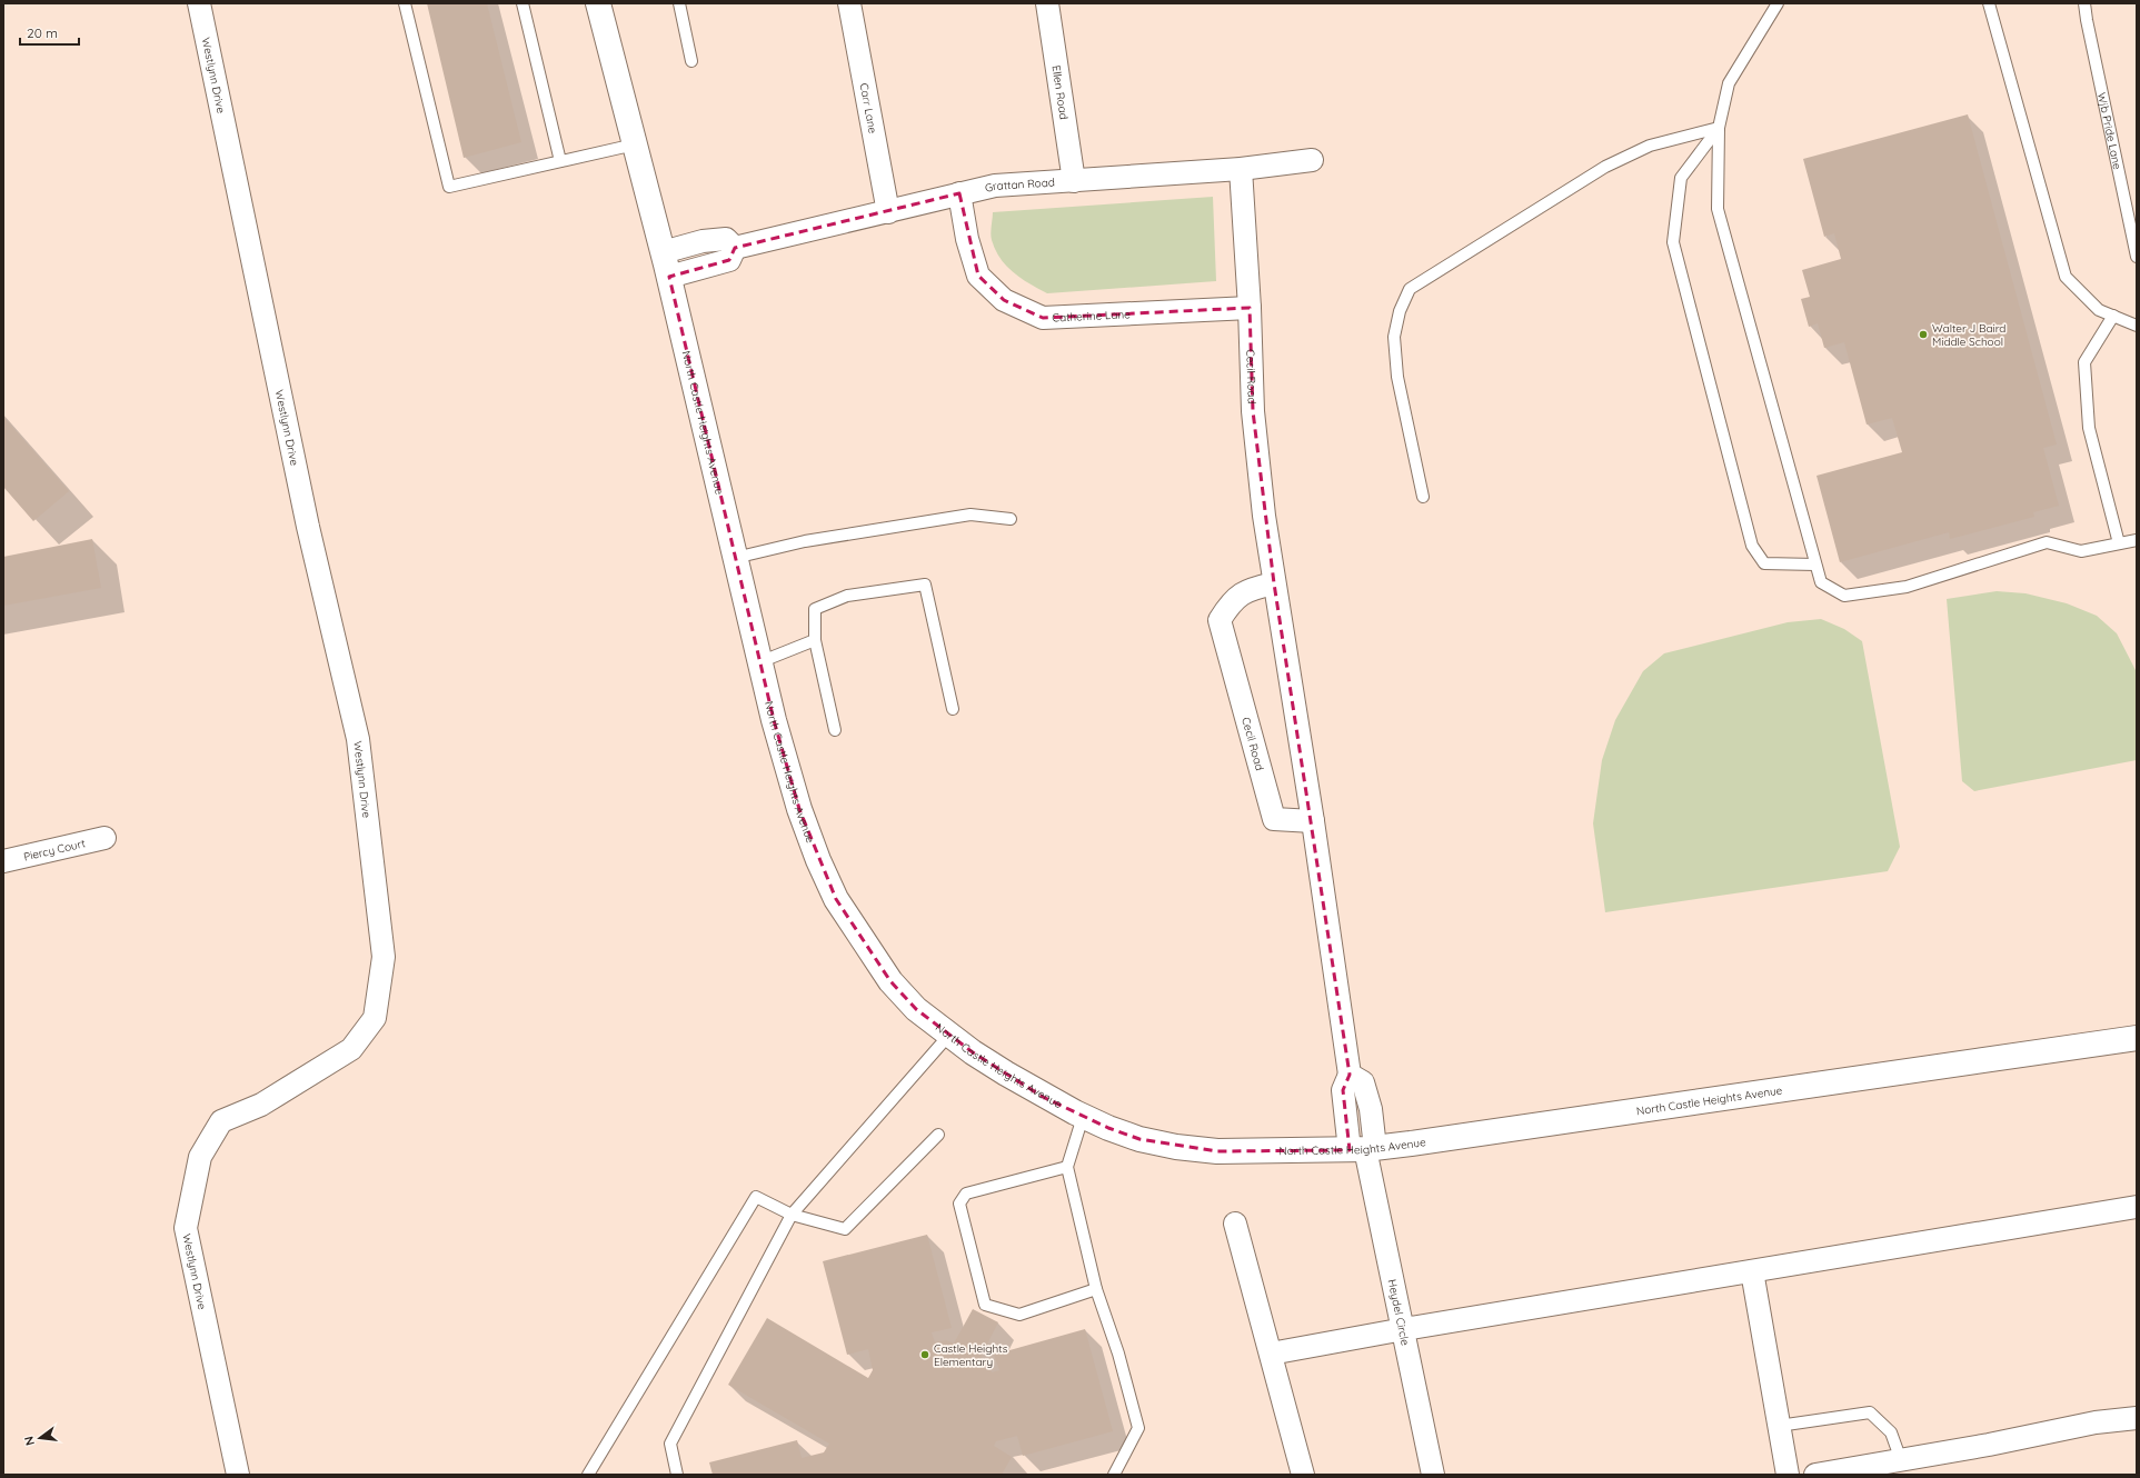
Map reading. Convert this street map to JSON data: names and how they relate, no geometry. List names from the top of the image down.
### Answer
{
  "streets": {
    "street": [
      "Westlynn Drive",
      "Ellen Road",
      "Carr Lane",
      "Grattan Road",
      "Catherine Lane",
      "Cecil Road",
      "North Castle Heights Avenue",
      "Piercy Court",
      "Heydel Circle"
    ],
    "lane": ["Wjb Pride Lane"]
  },
  "crossings": [
    ["Ellen Road", "Grattan Road"],
    ["Carr Lane", "Grattan Road"],
    ["Grattan Road", "Catherine Lane"],
    ["Grattan Road", "Cecil Road"],
    ["Catherine Lane", "Cecil Road"],
    ["Cecil Road", "Heydel Circle"],
    ["North Castle Heights Avenue", "Heydel Circle"]
  ],
  "places": ["Walter J Baird Middle School", "Castle Heights Elementary"],
  "scale_bar": "20 m",
  "north": "left"
}
